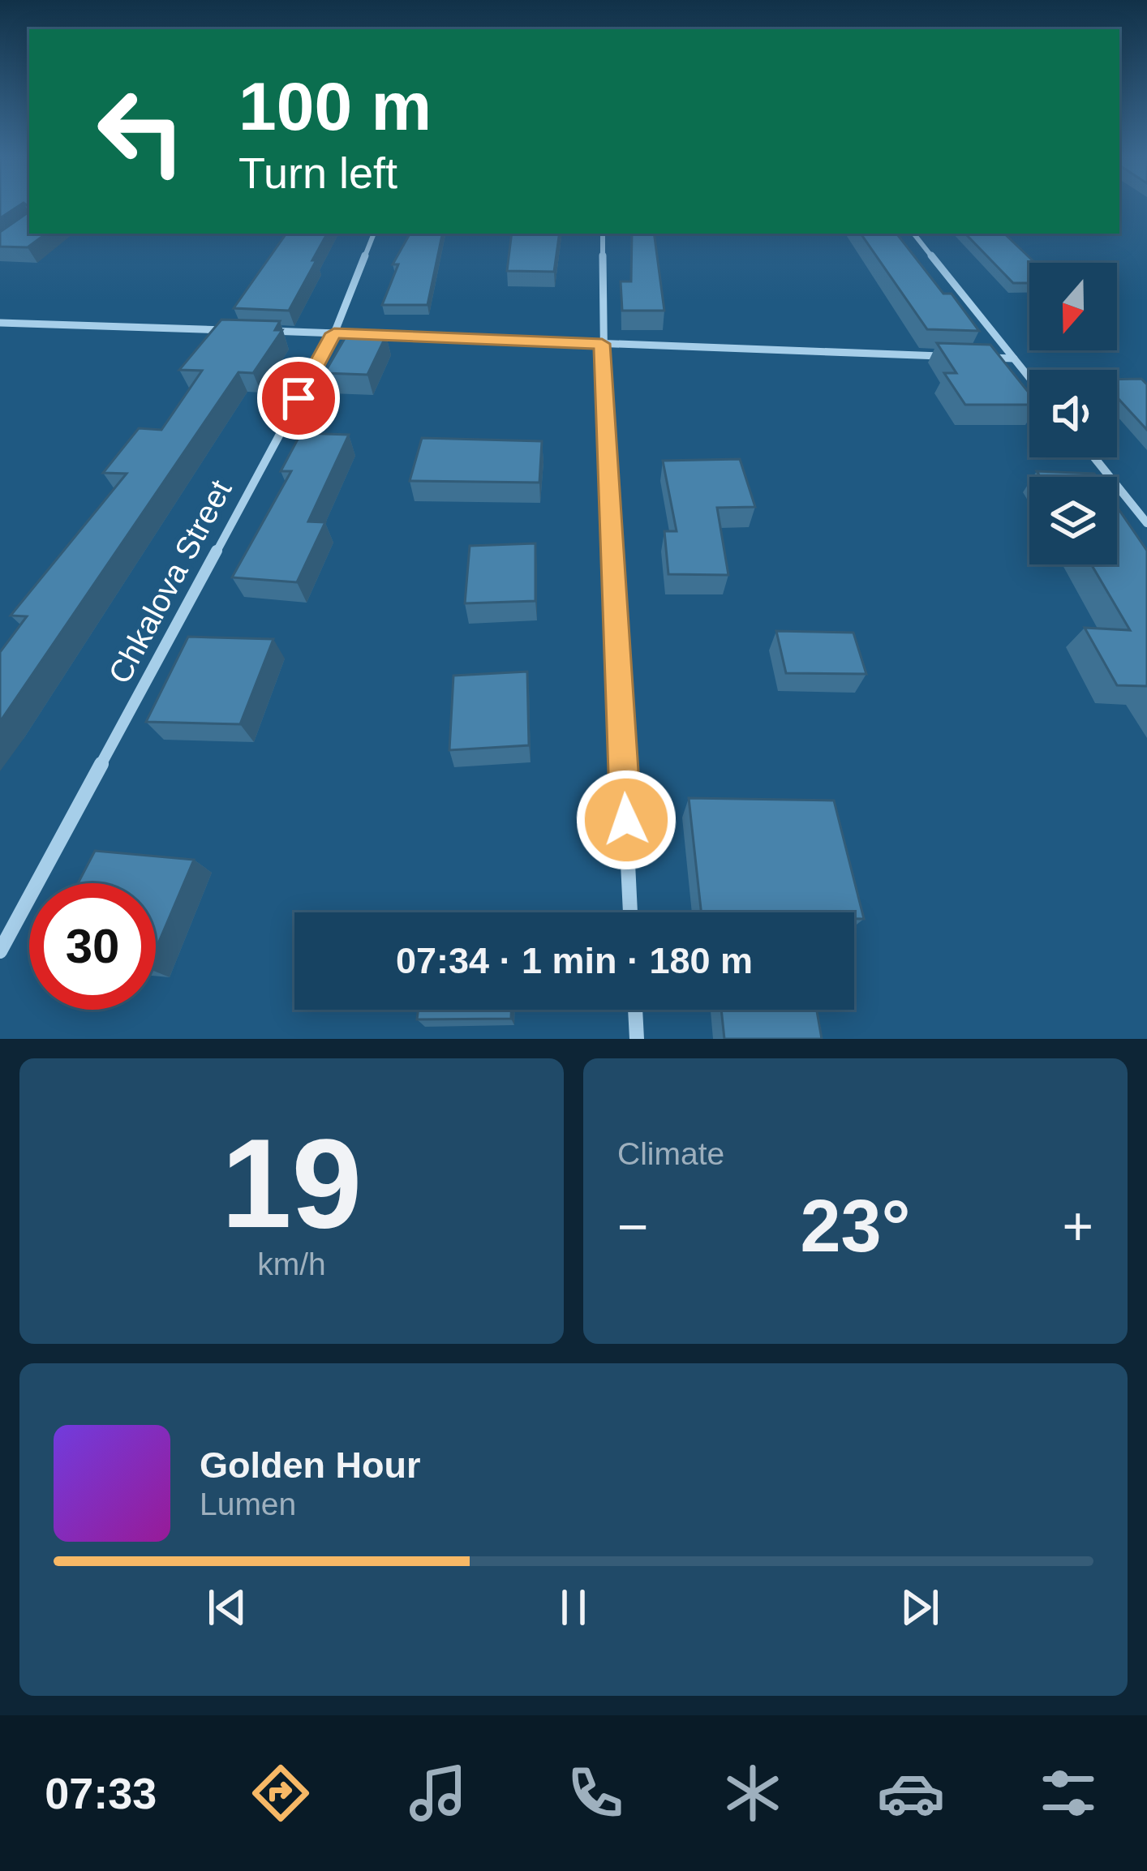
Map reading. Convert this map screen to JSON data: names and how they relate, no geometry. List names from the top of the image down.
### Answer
{
  "streets": {
    "street": ["Chkalova Street"]
  },
  "north": "bottom",
  "page": {
    "turn": ["100 m", "Turn left"],
    "limit": "30",
    "trip": "07:34 · 1 min · 180 m",
    "tile": [
      ["19", "km/h"],
      "Climate"
    ],
    "heat": ["−", "23°", "+"],
    "song": ["Golden Hour", "Lumen"],
    "tabs": "07:33"
  }
}
